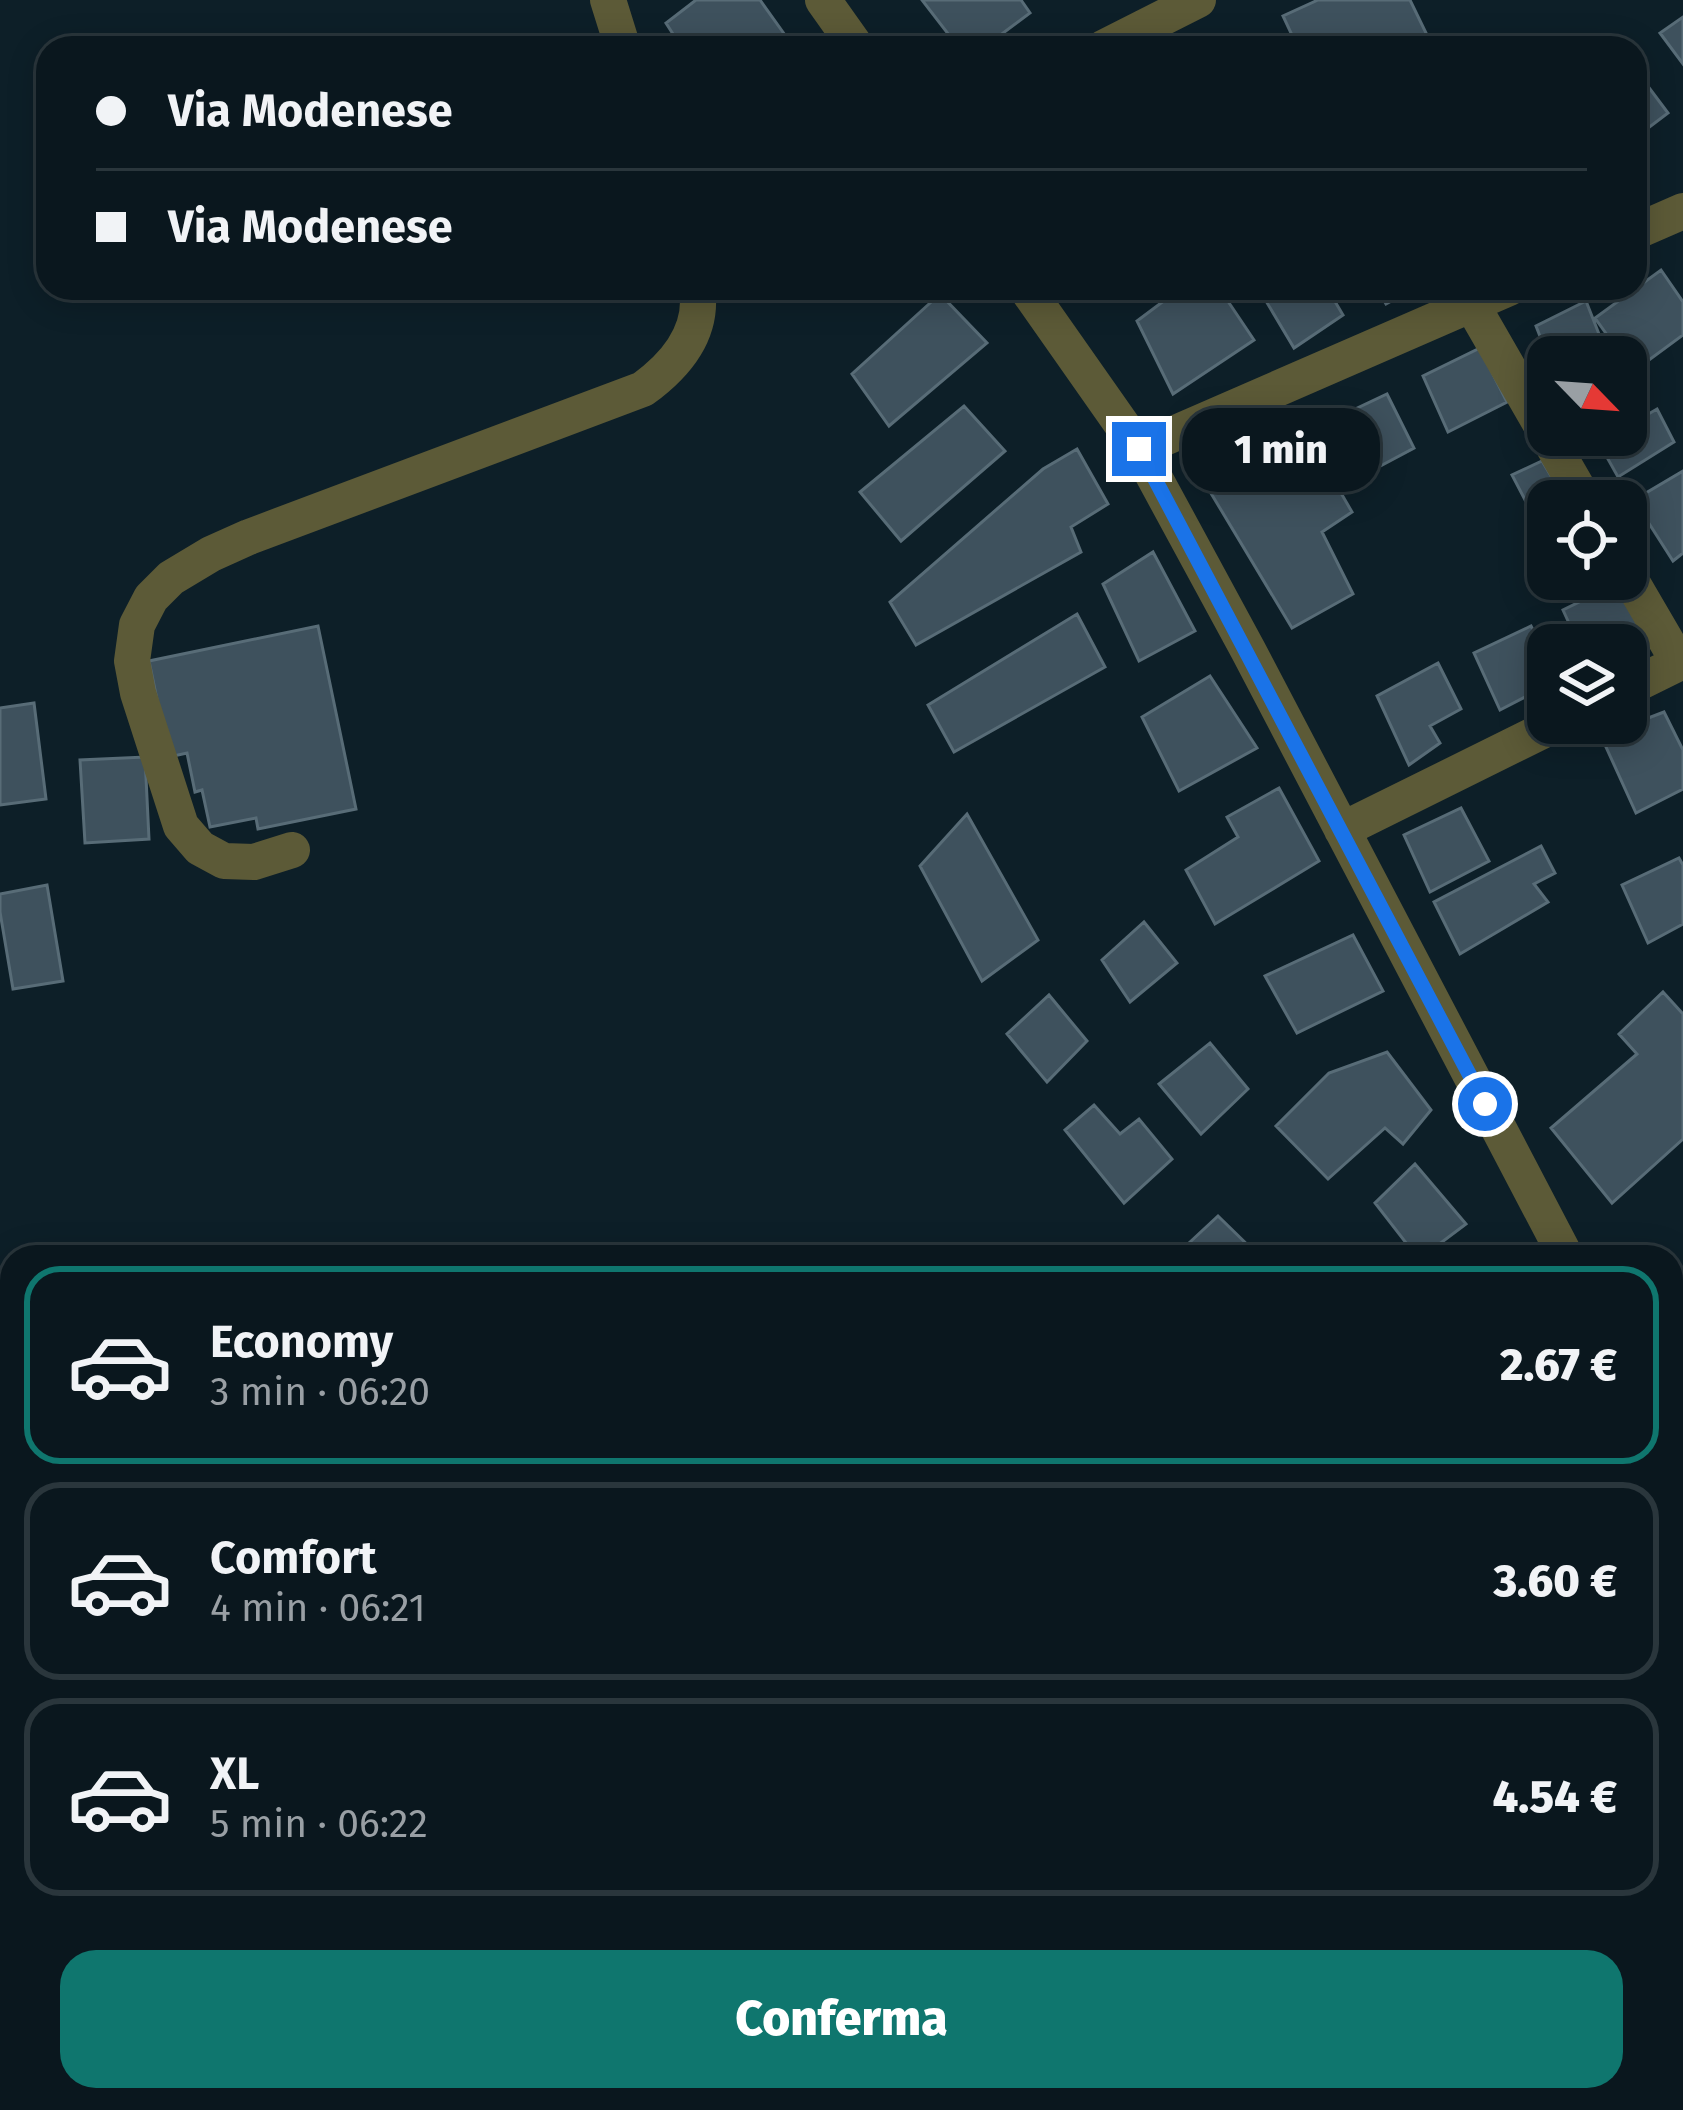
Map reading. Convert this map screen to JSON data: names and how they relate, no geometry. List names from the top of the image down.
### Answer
{
  "north": "bottom right",
  "page": {
    "banner": ["Via Modenese", "Via Modenese"],
    "bubble": "1 min",
    "list": [
      {
        "name": "Economy",
        "note": "3 min · 06:20",
        "value": "2.67 €"
      },
      {
        "name": "Comfort",
        "note": "4 min · 06:21",
        "value": "3.60 €"
      },
      {
        "name": "XL",
        "note": "5 min · 06:22",
        "value": "4.54 €"
      }
    ],
    "buttons": "Conferma"
  }
}
